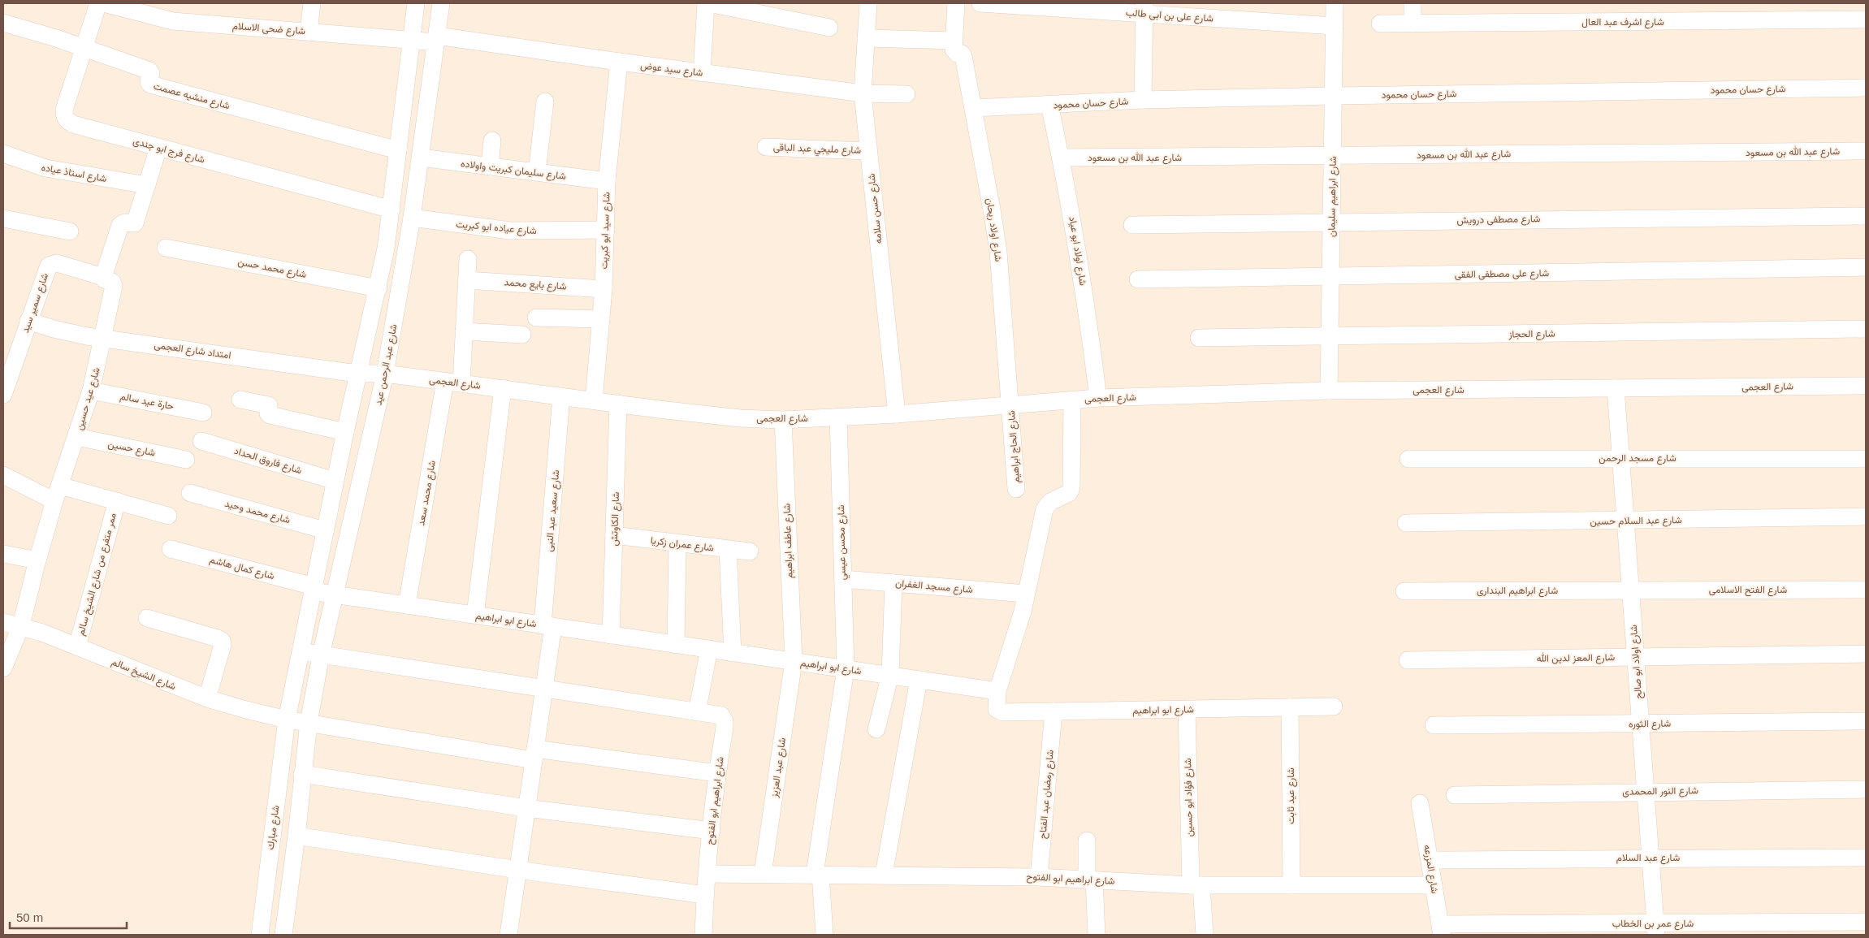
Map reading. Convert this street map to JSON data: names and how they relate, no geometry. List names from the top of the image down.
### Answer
{
  "streets": {
    "street": [
      "شارع على بن ابى طالب",
      "شارع اشرف عبد العال",
      "شارع ضحى الاسلام",
      "شارع سيد عوض",
      "شارع حسان محمود",
      "شارع منشيه عصمت",
      "شارع مليجي عبد الباقى",
      "شارع فرج ابو جندى",
      "شارع عبد الله بن مسعود",
      "شارع سليمان كبريت واولاده",
      "شارع استاذ عياده",
      "شارع ابراهيم سليمان",
      "شارع حسن سلامه",
      "شارع مصطفى درويش",
      "شارع عياده ابو كبريت",
      "شارع اولاد ريحان",
      "شارع سيد ابو كبريت",
      "شارع اولاد ابو عياد",
      "شارع محمد حسن",
      "شارع على مصطفى الفقى",
      "شارع بايع محمد",
      "شارع سمير سيد",
      "شارع الحجاز",
      "امتداد شارع العجمى",
      "شارع عبد الرحمن عيد",
      "شارع العجمى",
      "شارع عيد حسين",
      "حارة عيد سالم",
      "شارع الحاج ابراهيم",
      "شارع حسين",
      "شارع مسجد الرحمن",
      "شارع فاروق الحداد",
      "شارع محمد سعد",
      "شارع سعيد عبد النبى",
      "شارع محمد وحيد",
      "شارع الكاوتش",
      "شارع عبد السلام حسين",
      "شارع عاطف ابراهيم",
      "شارع محسن عيسي",
      "شارع عمران زكريا",
      "شارع كمال هاشم",
      "ممر متفرع من شارع الشيخ سالم",
      "شارع مسجد الغفران",
      "شارع الفتح الاسلامى",
      "شارع ابراهيم البندارى",
      "شارع ابو ابراهيم",
      "شارع المعز لدين الله",
      "شارع اولاد ابو صالح",
      "شارع الشيخ سالم",
      "شارع الثوره",
      "شارع عبد العزيز",
      "شارع النور المحمدى",
      "شارع رمضان عبد الفتاح",
      "شارع عيد ثابت",
      "شارع فؤاد ابو حسين",
      "شارع ابراهيم ابو الفتوح",
      "شارع مبارك",
      "شارع عبد السلام",
      "شارع المزرعه",
      "شارع عمر بن الخطاب"
    ]
  },
  "crossings": [
    ["شارع على بن ابى طالب", "شارع ابراهيم سليمان"],
    ["شارع ضحى الاسلام", "شارع سيد عوض"],
    ["شارع ضحى الاسلام", "شارع عبد الرحمن عيد"],
    ["شارع سيد عوض", "شارع حسن سلامه"],
    ["شارع سيد عوض", "شارع سيد ابو كبريت"],
    ["شارع سيد عوض", "شارع عبد الرحمن عيد"],
    ["شارع حسان محمود", "شارع ابراهيم سليمان"],
    ["شارع حسان محمود", "شارع اولاد ريحان"],
    ["شارع حسان محمود", "شارع اولاد ابو عياد"],
    ["شارع منشيه عصمت", "شارع فرج ابو جندى"],
    ["شارع مليجي عبد الباقى", "شارع حسن سلامه"],
    ["شارع عبد الله بن مسعود", "شارع ابراهيم سليمان"],
    ["شارع عبد الله بن مسعود", "شارع اولاد ابو عياد"],
    ["شارع سليمان كبريت واولاده", "شارع سيد ابو كبريت"],
    ["شارع سليمان كبريت واولاده", "شارع عبد الرحمن عيد"],
    ["شارع ابراهيم سليمان", "شارع مصطفى درويش"],
    ["شارع ابراهيم سليمان", "شارع على مصطفى الفقى"],
    ["شارع ابراهيم سليمان", "شارع الحجاز"],
    ["شارع ابراهيم سليمان", "شارع العجمى"],
    ["شارع حسن سلامه", "شارع العجمى"],
    ["شارع عياده ابو كبريت", "شارع سيد ابو كبريت"],
    ["شارع عياده ابو كبريت", "شارع عبد الرحمن عيد"],
    ["شارع اولاد ريحان", "شارع العجمى"],
    ["شارع اولاد ريحان", "شارع الحاج ابراهيم"],
    ["شارع سيد ابو كبريت", "شارع بايع محمد"],
    ["شارع سيد ابو كبريت", "شارع العجمى"],
    ["شارع اولاد ابو عياد", "شارع العجمى"],
    ["شارع سمير سيد", "امتداد شارع العجمى"],
    ["شارع سمير سيد", "شارع عيد حسين"],
    ["امتداد شارع العجمى", "شارع العجمى"],
    ["امتداد شارع العجمى", "شارع عيد حسين"],
    ["شارع عبد الرحمن عيد", "شارع العجمى"],
    ["شارع عبد الرحمن عيد", "شارع ابو ابراهيم"],
    ["شارع عبد الرحمن عيد", "شارع الشيخ سالم"],
    ["شارع العجمى", "شارع الحاج ابراهيم"],
    ["شارع العجمى", "شارع محمد سعد"],
    ["شارع العجمى", "شارع سعيد عبد النبى"],
    ["شارع العجمى", "شارع الكاوتش"],
    ["شارع العجمى", "شارع عاطف ابراهيم"],
    ["شارع العجمى", "شارع محسن عيسي"],
    ["شارع العجمى", "شارع اولاد ابو صالح"],
    ["شارع عيد حسين", "حارة عيد سالم"],
    ["شارع عيد حسين", "شارع حسين"],
    ["شارع عيد حسين", "شارع الشيخ سالم"],
    ["شارع مسجد الرحمن", "شارع اولاد ابو صالح"],
    ["شارع محمد سعد", "شارع ابو ابراهيم"],
    ["شارع سعيد عبد النبى", "شارع ابو ابراهيم"],
    ["شارع سعيد عبد النبى", "شارع الشيخ سالم"],
    ["شارع الكاوتش", "شارع عمران زكريا"],
    ["شارع الكاوتش", "شارع ابو ابراهيم"],
    ["شارع عبد السلام حسين", "شارع اولاد ابو صالح"],
    ["شارع عاطف ابراهيم", "شارع ابو ابراهيم"],
    ["شارع عاطف ابراهيم", "شارع عبد العزيز"],
    ["شارع محسن عيسي", "شارع مسجد الغفران"],
    ["شارع محسن عيسي", "شارع ابو ابراهيم"],
    ["شارع محسن عيسي", "شارع ابراهيم ابو الفتوح"],
    ["شارع كمال هاشم", "شارع ابو ابراهيم"],
    ["ممر متفرع من شارع الشيخ سالم", "شارع الشيخ سالم"],
    ["شارع الفتح الاسلامى", "شارع ابراهيم البندارى"],
    ["شارع الفتح الاسلامى", "شارع اولاد ابو صالح"],
    ["شارع ابراهيم البندارى", "شارع اولاد ابو صالح"],
    ["شارع ابو ابراهيم", "شارع عبد العزيز"],
    ["شارع ابو ابراهيم", "شارع رمضان عبد الفتاح"],
    ["شارع ابو ابراهيم", "شارع عيد ثابت"],
    ["شارع ابو ابراهيم", "شارع فؤاد ابو حسين"],
    ["شارع المعز لدين الله", "شارع اولاد ابو صالح"],
    ["شارع اولاد ابو صالح", "شارع الثوره"],
    ["شارع اولاد ابو صالح", "شارع النور المحمدى"],
    ["شارع اولاد ابو صالح", "شارع عبد السلام"],
    ["شارع اولاد ابو صالح", "شارع عمر بن الخطاب"],
    ["شارع الشيخ سالم", "شارع ابراهيم ابو الفتوح"],
    ["شارع الشيخ سالم", "شارع مبارك"],
    ["شارع عبد العزيز", "شارع ابراهيم ابو الفتوح"],
    ["شارع رمضان عبد الفتاح", "شارع ابراهيم ابو الفتوح"],
    ["شارع عيد ثابت", "شارع ابراهيم ابو الفتوح"],
    ["شارع فؤاد ابو حسين", "شارع ابراهيم ابو الفتوح"],
    ["شارع ابراهيم ابو الفتوح", "شارع المزرعه"],
    ["شارع عبد السلام", "شارع المزرعه"],
    ["شارع المزرعه", "شارع عمر بن الخطاب"]
  ],
  "scale_bar": "50 m"
}
